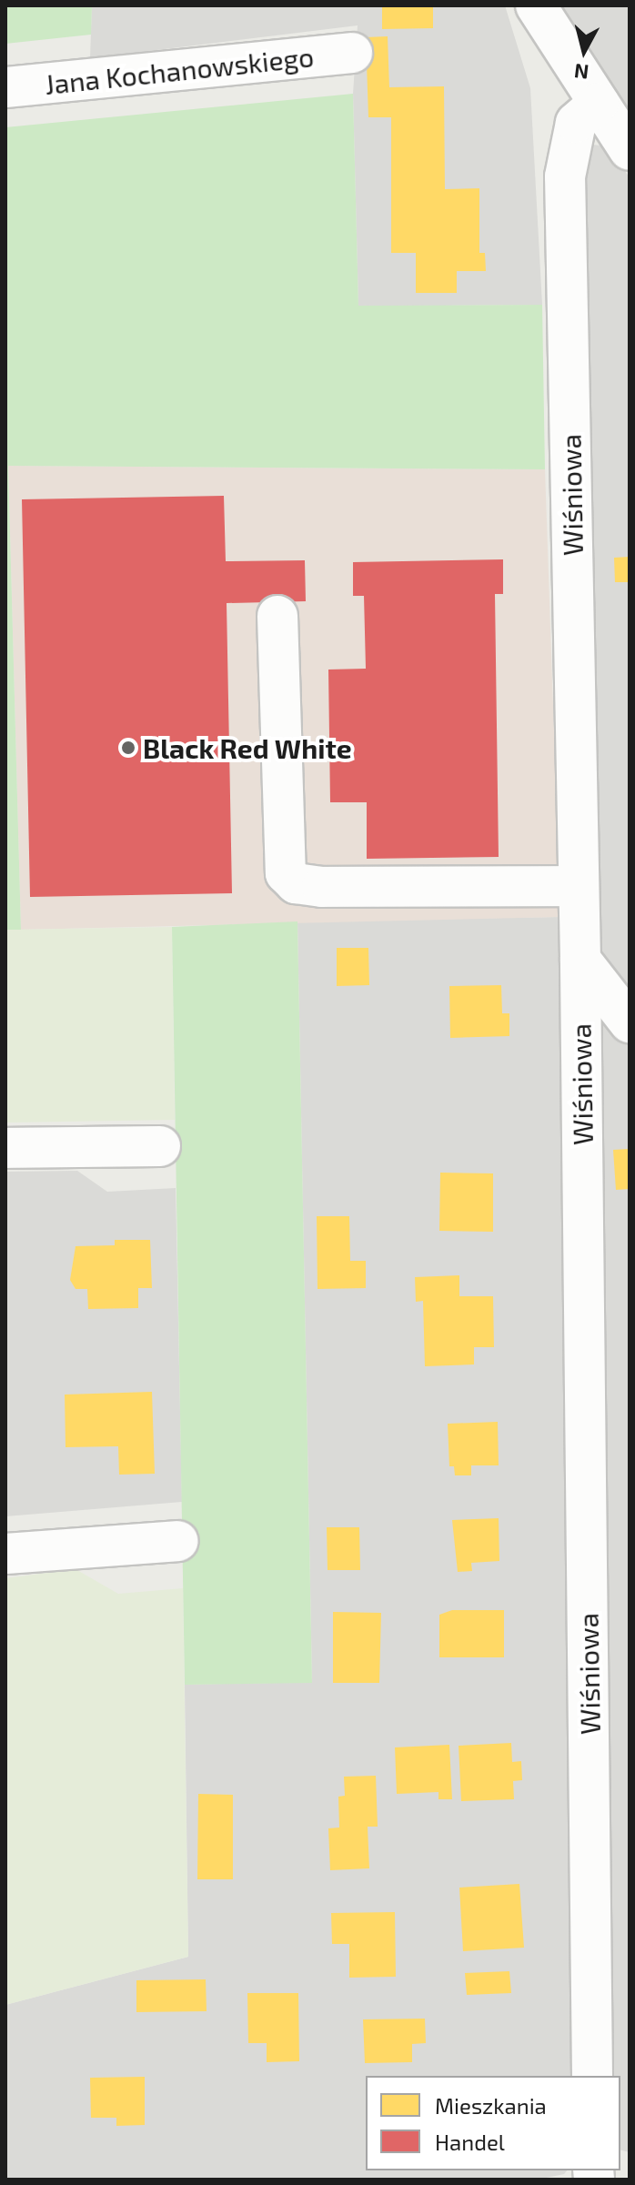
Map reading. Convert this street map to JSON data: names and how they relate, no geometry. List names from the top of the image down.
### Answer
{
  "streets": {
    "street": ["Jana Kochanowskiego", "Wiśniowa"]
  },
  "places": ["Black Red White"],
  "legend": ["Mieszkania", "Handel"],
  "north": "bottom"
}
